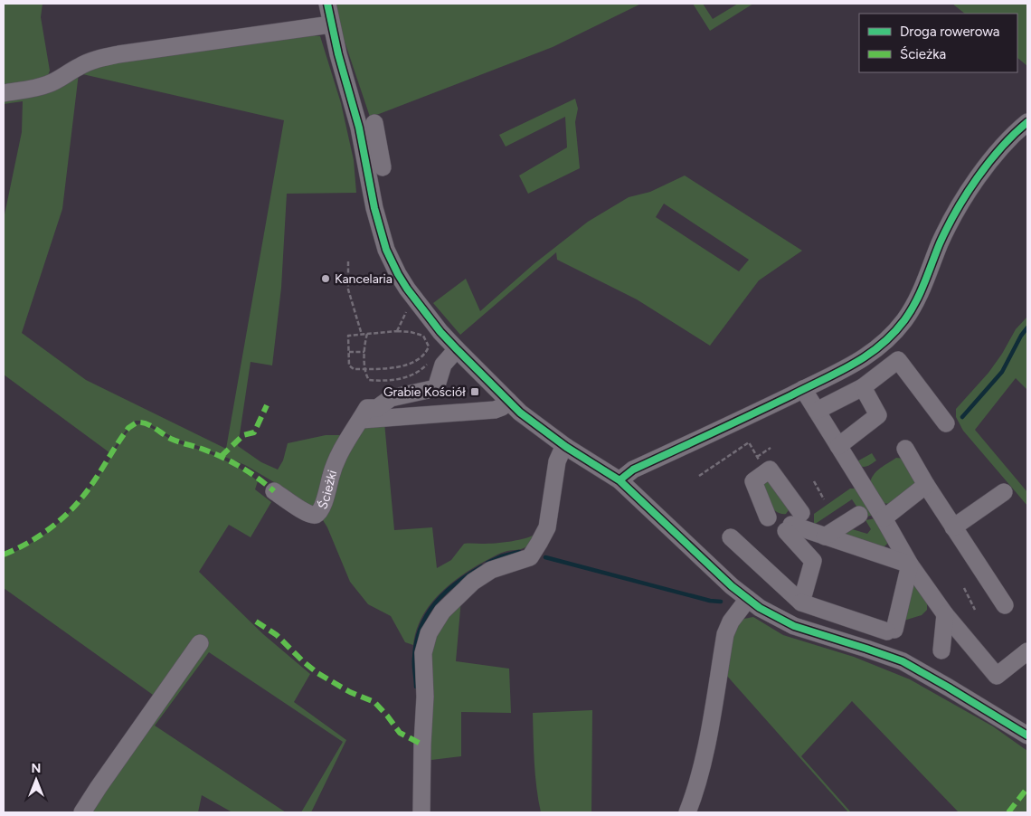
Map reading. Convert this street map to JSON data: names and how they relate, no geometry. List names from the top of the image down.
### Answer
{
  "streets": {
    "street": ["Ścieżki"]
  },
  "places": {
    "other": ["Kancelaria"],
    "transit": ["Grabie Kościół"]
  },
  "legend": ["Droga rowerowa", "Ścieżka"],
  "north": "top"
}
